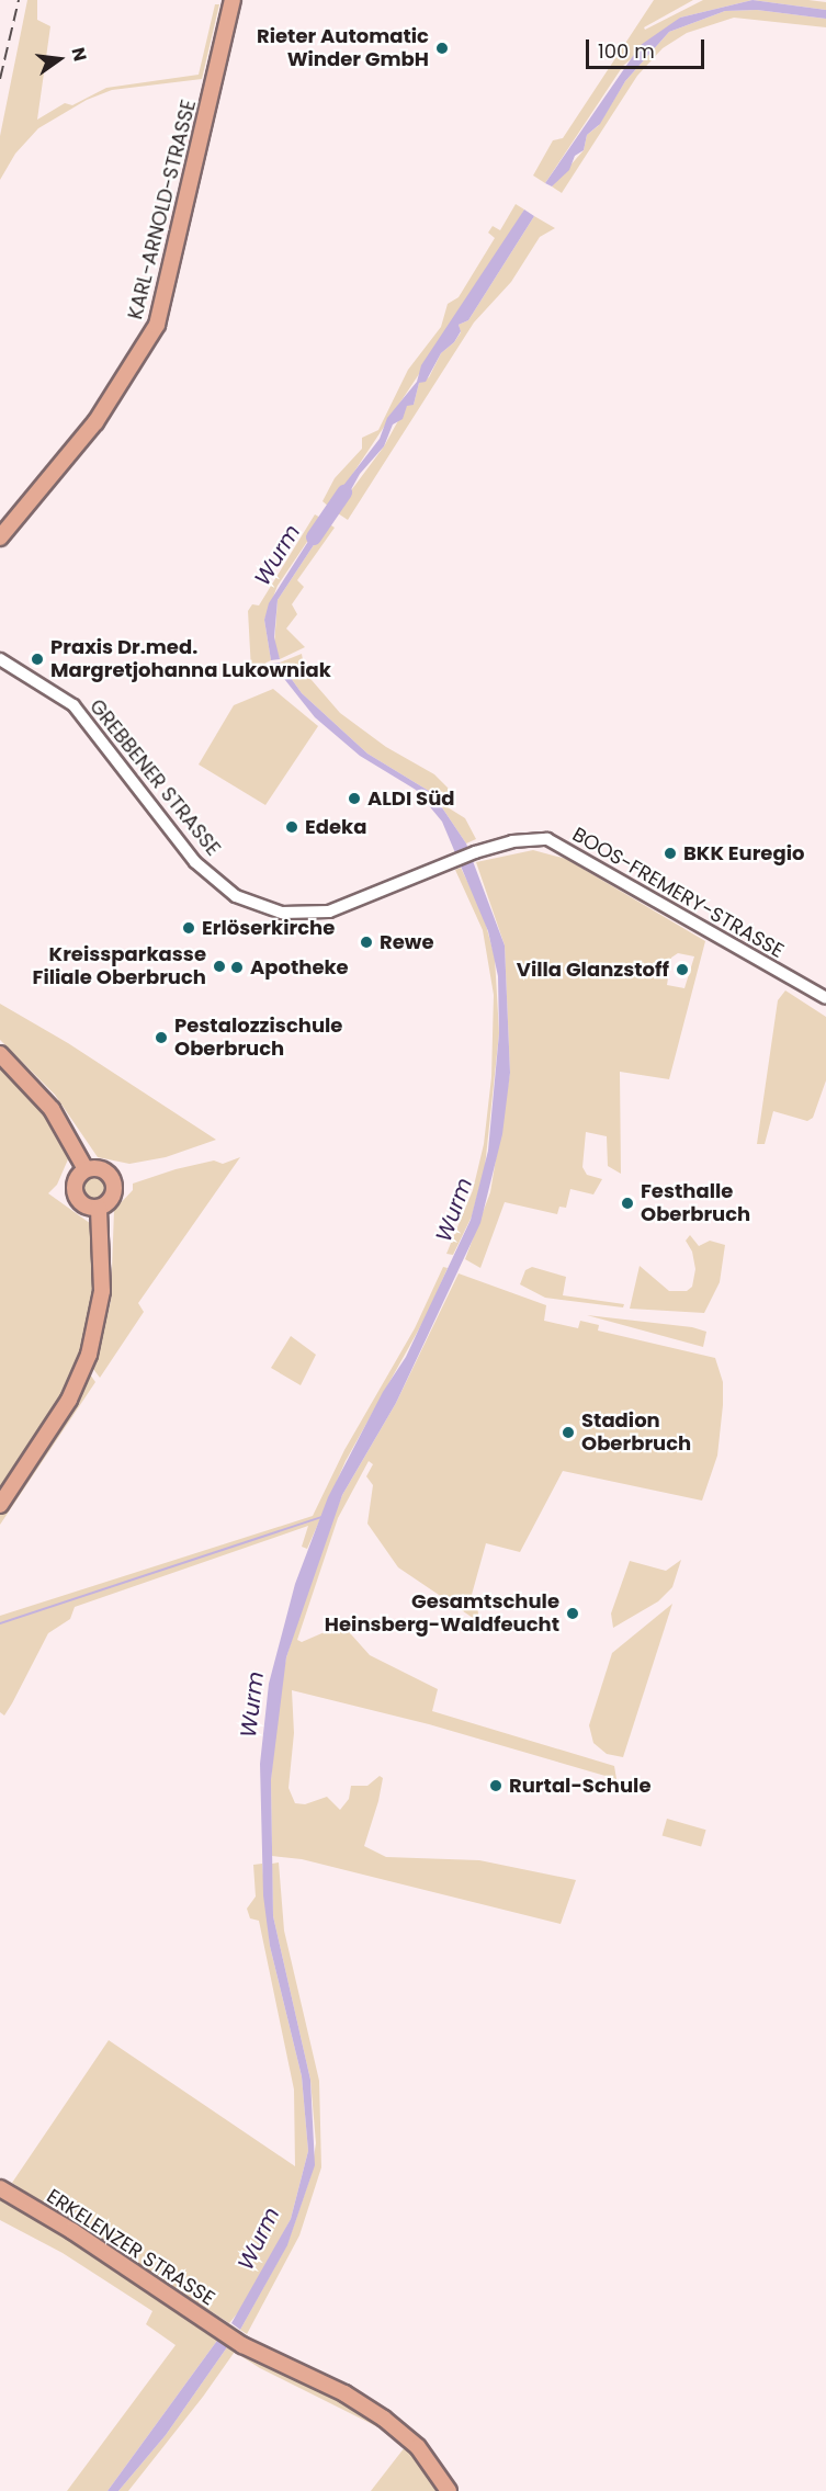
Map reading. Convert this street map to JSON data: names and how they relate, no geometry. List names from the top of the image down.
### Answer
{
  "streets": {
    "main road": ["KARL-ARNOLD-STRASSE", "ERKELENZER STRASSE"],
    "street": ["GREBBENER STRASSE", "BOOS-FREMERY-STRASSE"]
  },
  "crossings": [
    ["GREBBENER STRASSE", "BOOS-FREMERY-STRASSE"]
  ],
  "water": ["Wurm"],
  "places": [
    "Rieter Automatic Winder GmbH",
    "Praxis Dr.med. Margretjohanna Lukowniak",
    "ALDI Süd",
    "Edeka",
    "BKK Euregio",
    "Erlöserkirche",
    "Rewe",
    "Kreissparkasse Filiale Oberbruch",
    "Apotheke",
    "Villa Glanzstoff",
    "Pestalozzischule Oberbruch",
    "Festhalle Oberbruch",
    "Stadion Oberbruch",
    "Gesamtschule Heinsberg-Waldfeucht",
    "Rurtal-Schule"
  ],
  "scale_bar": "100 m",
  "north": "right"
}
